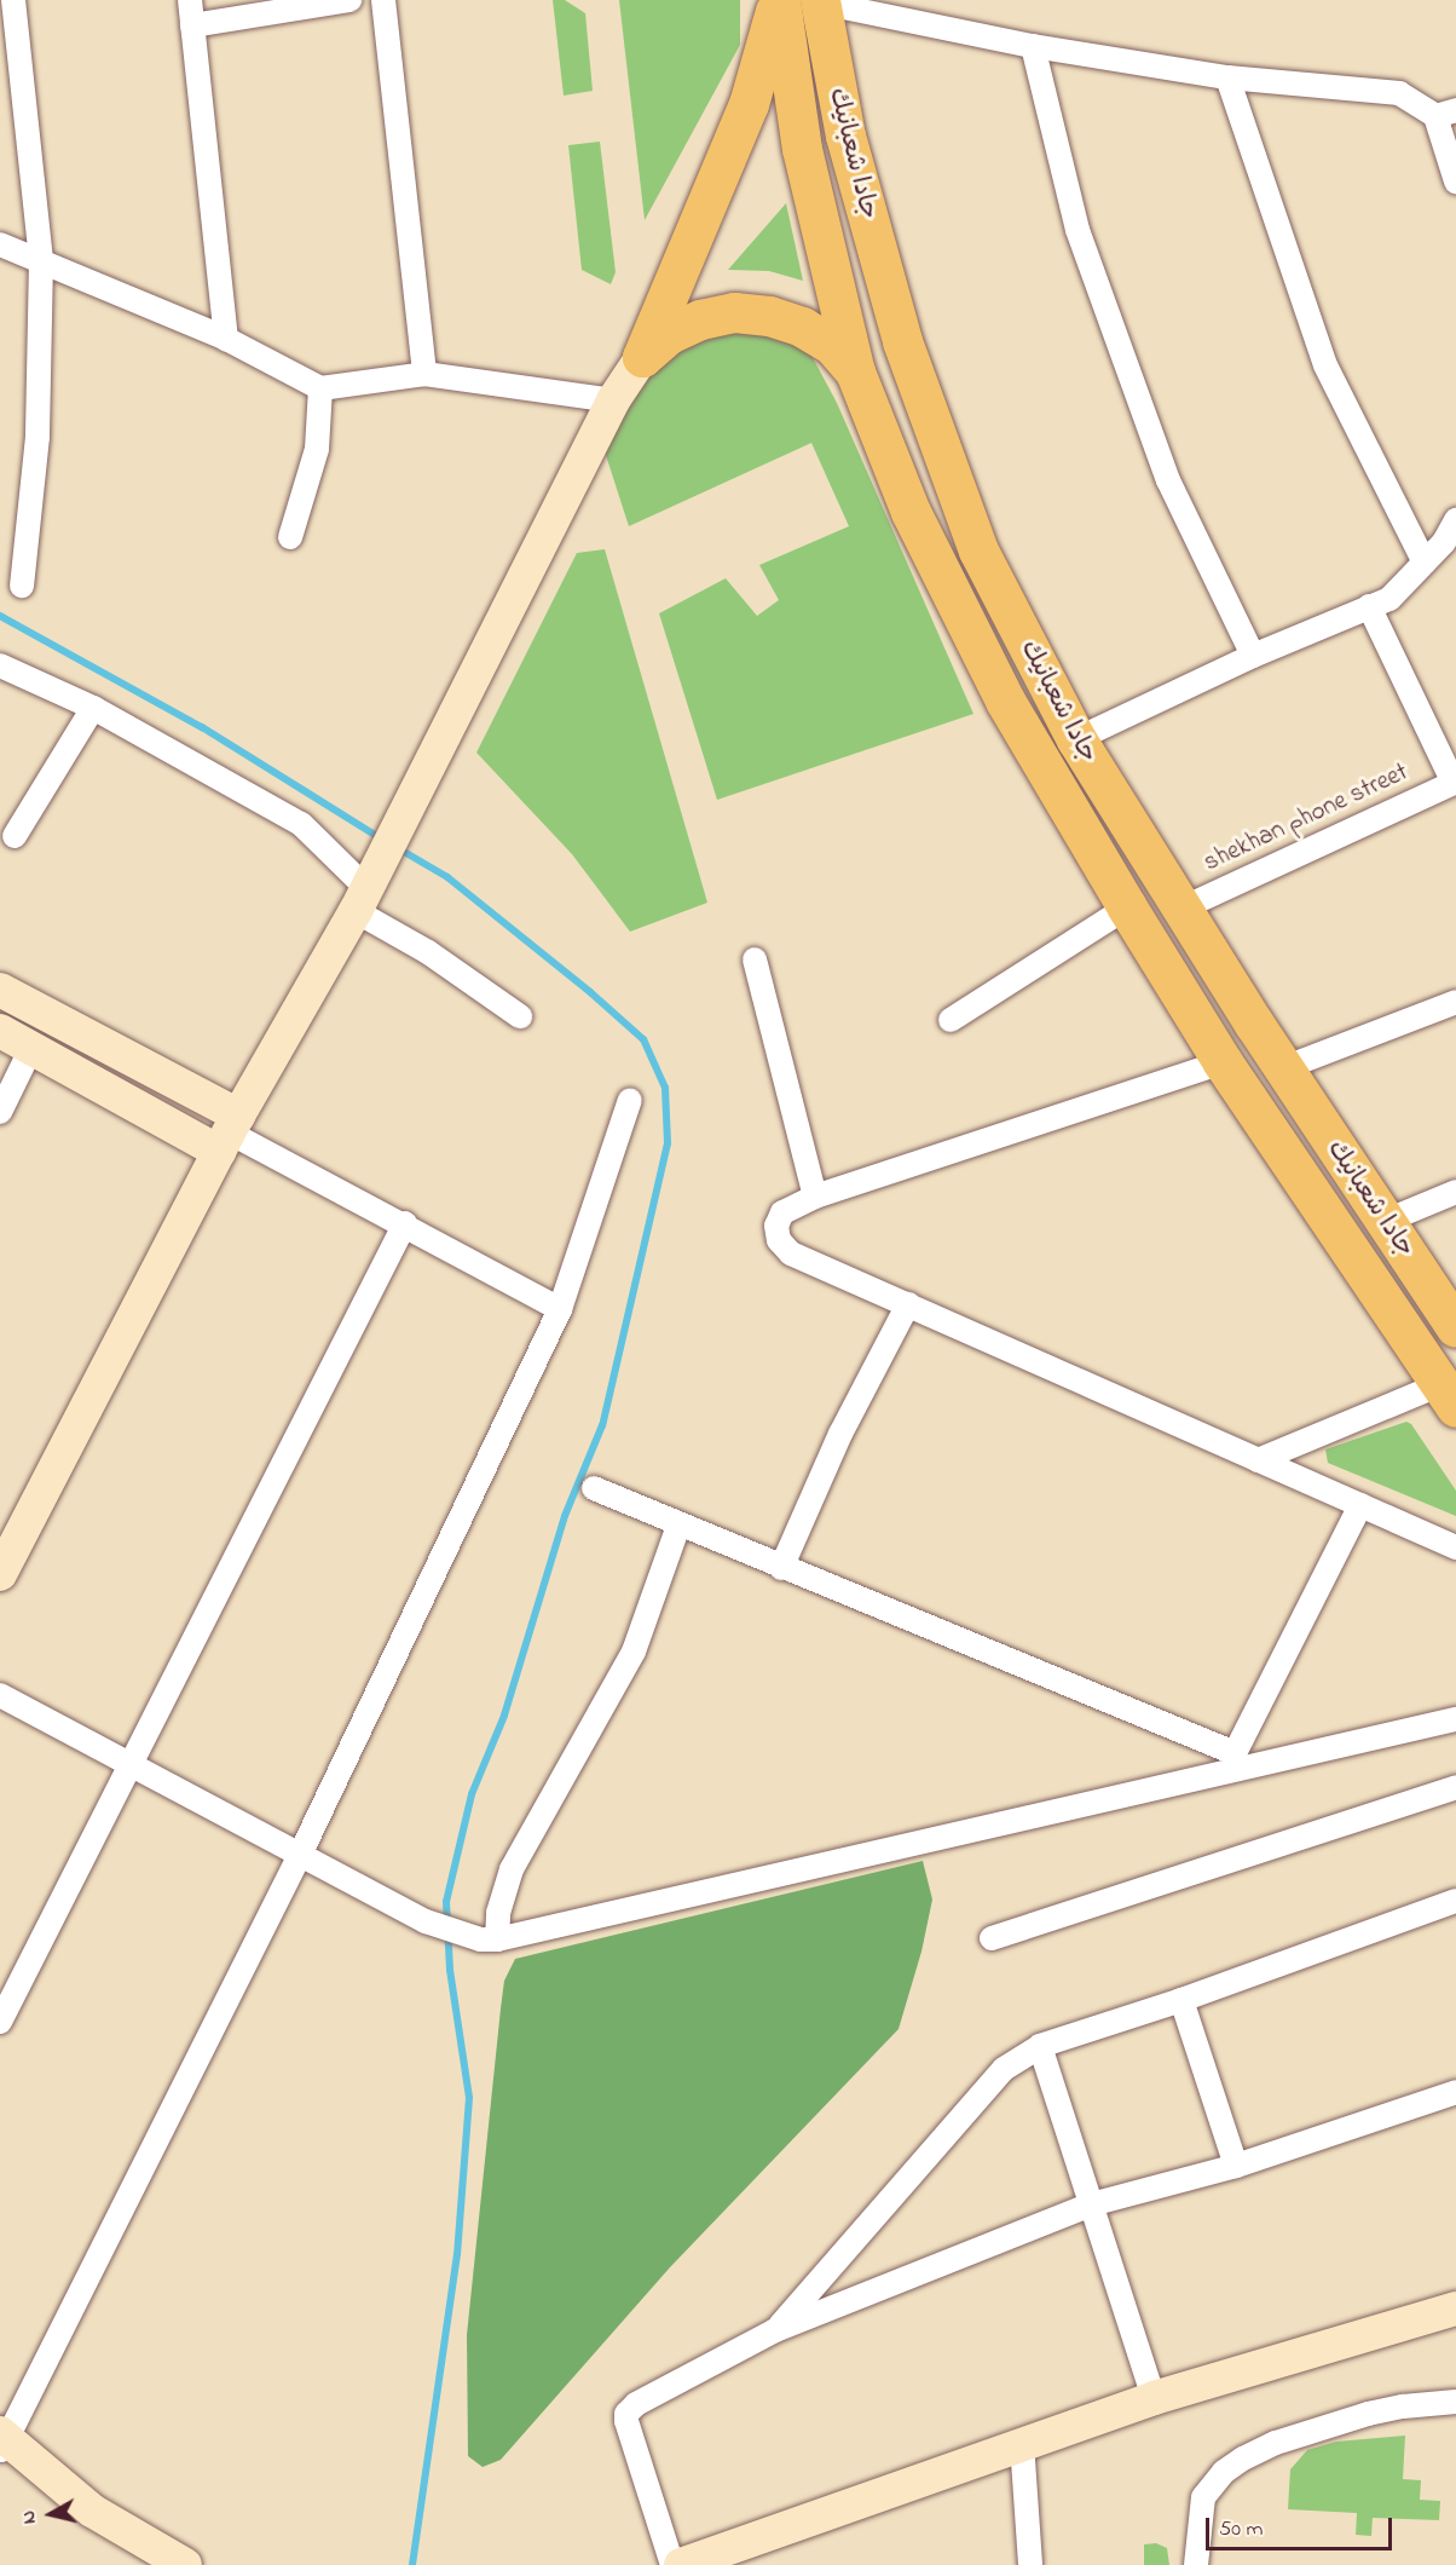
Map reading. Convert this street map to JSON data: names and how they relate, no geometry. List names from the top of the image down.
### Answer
{
  "streets": {
    "highway": ["جادا شعبانيك"],
    "street": ["shekhan phone street"]
  },
  "crossings": [
    ["جادا شعبانيك", "shekhan phone street"]
  ],
  "scale_bar": "50 m",
  "north": "left"
}
